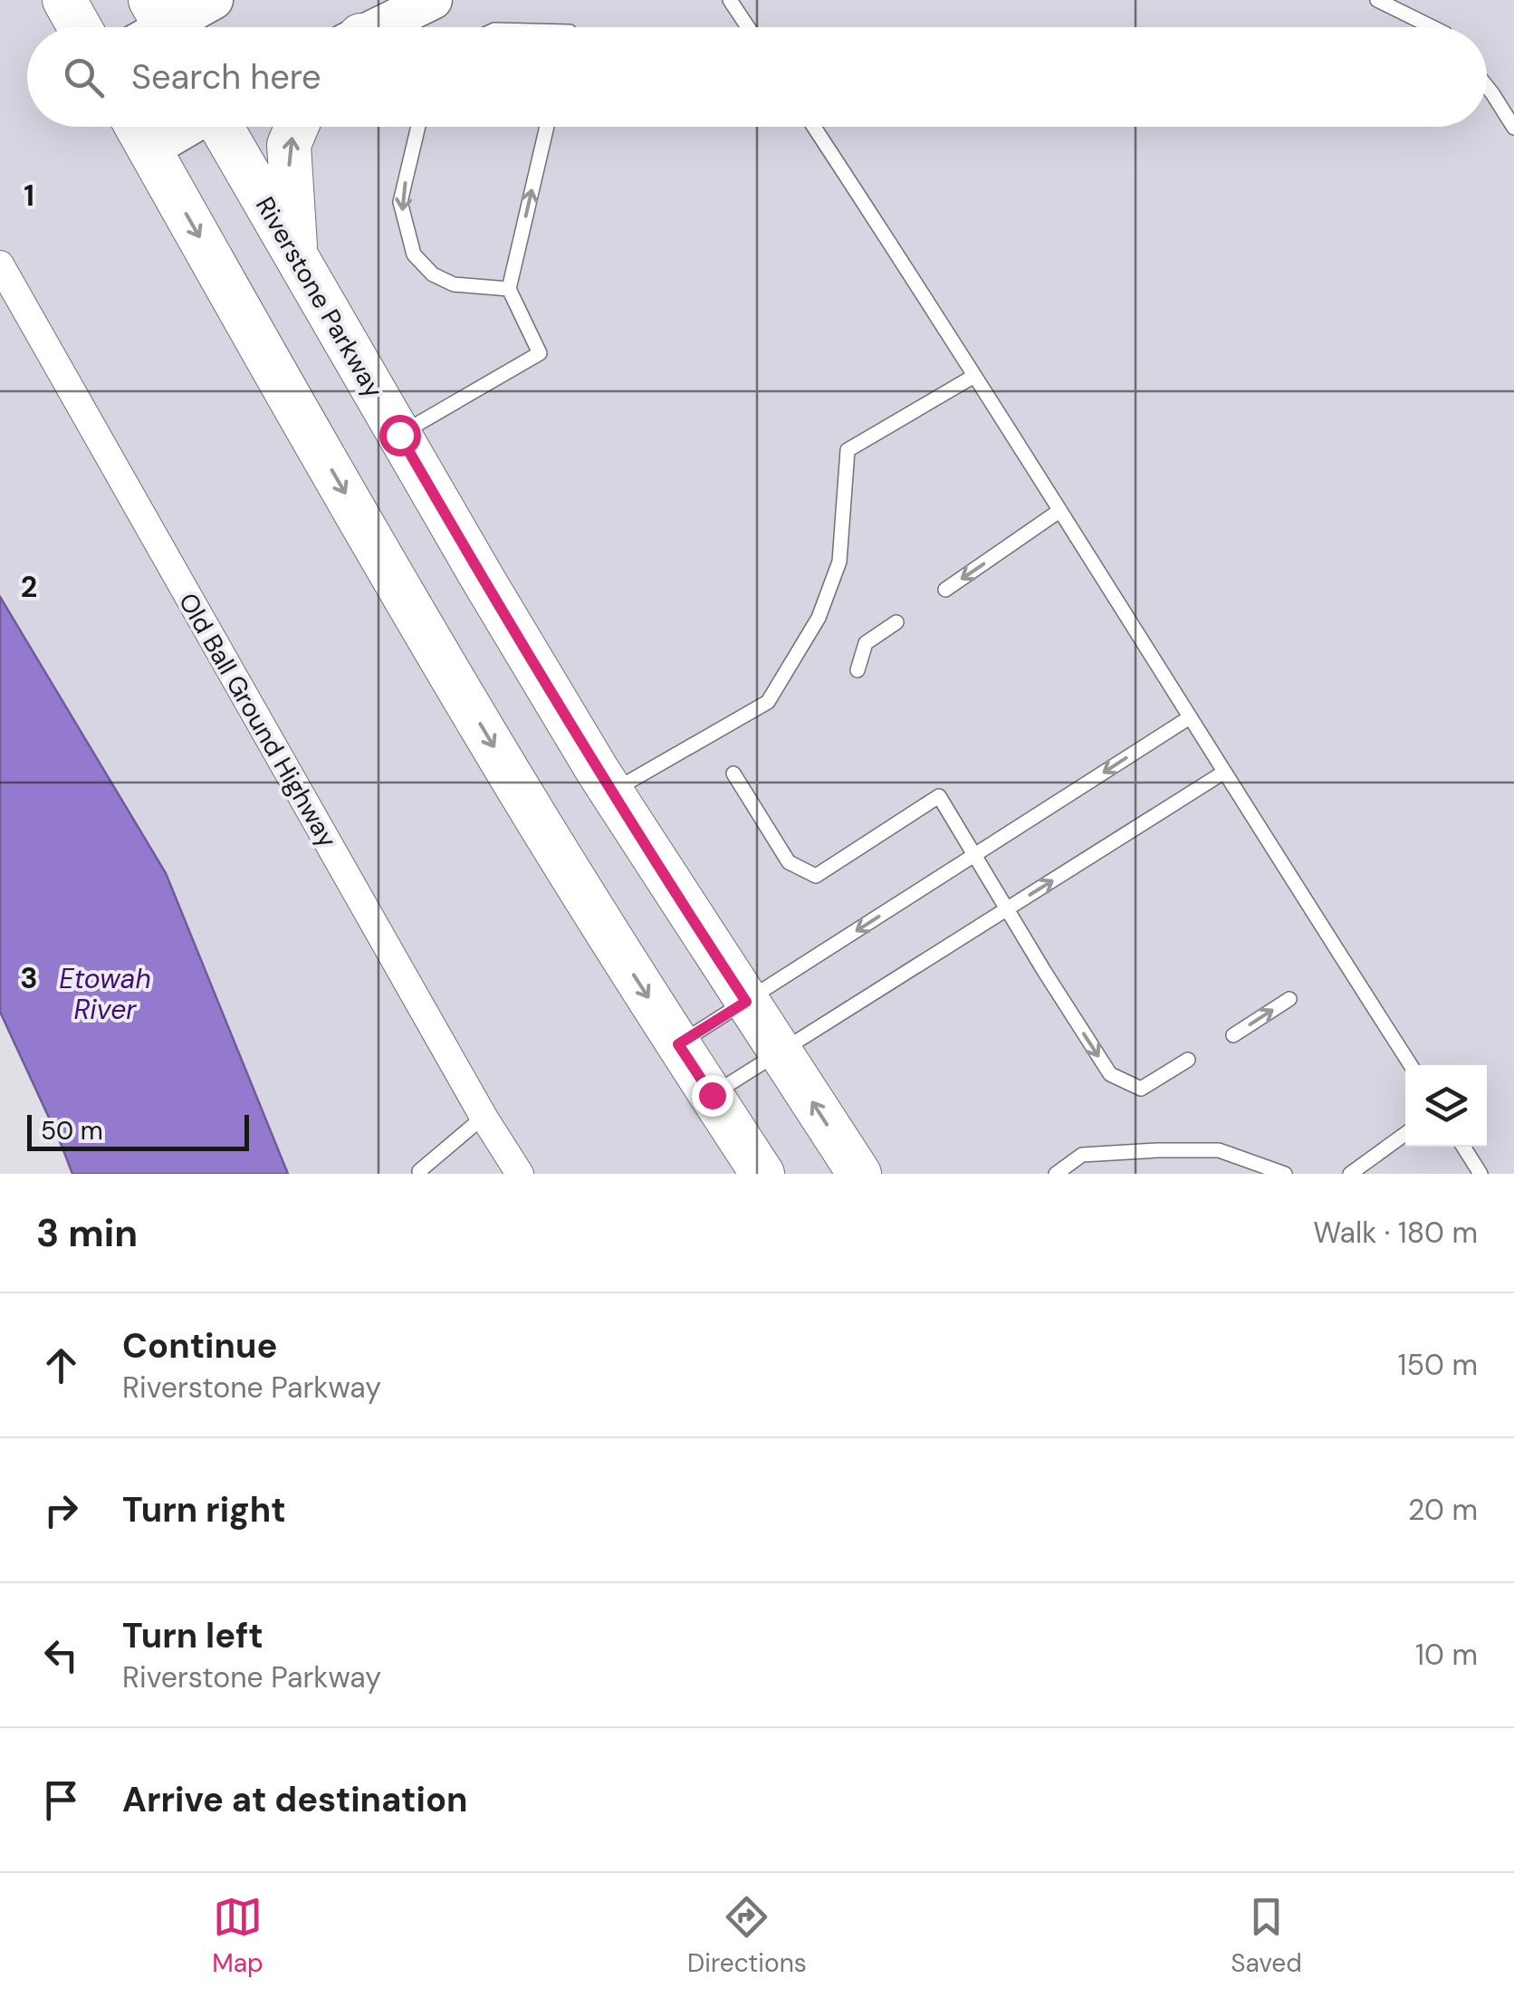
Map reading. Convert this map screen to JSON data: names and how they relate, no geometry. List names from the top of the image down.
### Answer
{
  "streets": {
    "main road": ["Riverstone Parkway"],
    "street": ["Old Ball Ground Highway"]
  },
  "water": ["Etowah River"],
  "scale_bar": "50 m",
  "page": {
    "search": "Search here",
    "scale": "50 m",
    "heading": ["3 min", "Walk · 180 m"],
    "list": [
      ["Continue", "Riverstone Parkway", "150 m"],
      ["Turn right", "20 m"],
      ["Turn left", "Riverstone Parkway", "10 m"],
      "Arrive at destination"
    ],
    "nav": ["Map", "Directions", "Saved"]
  },
  "grid": {
    "rows": ["1", "2", "3"]
  }
}
